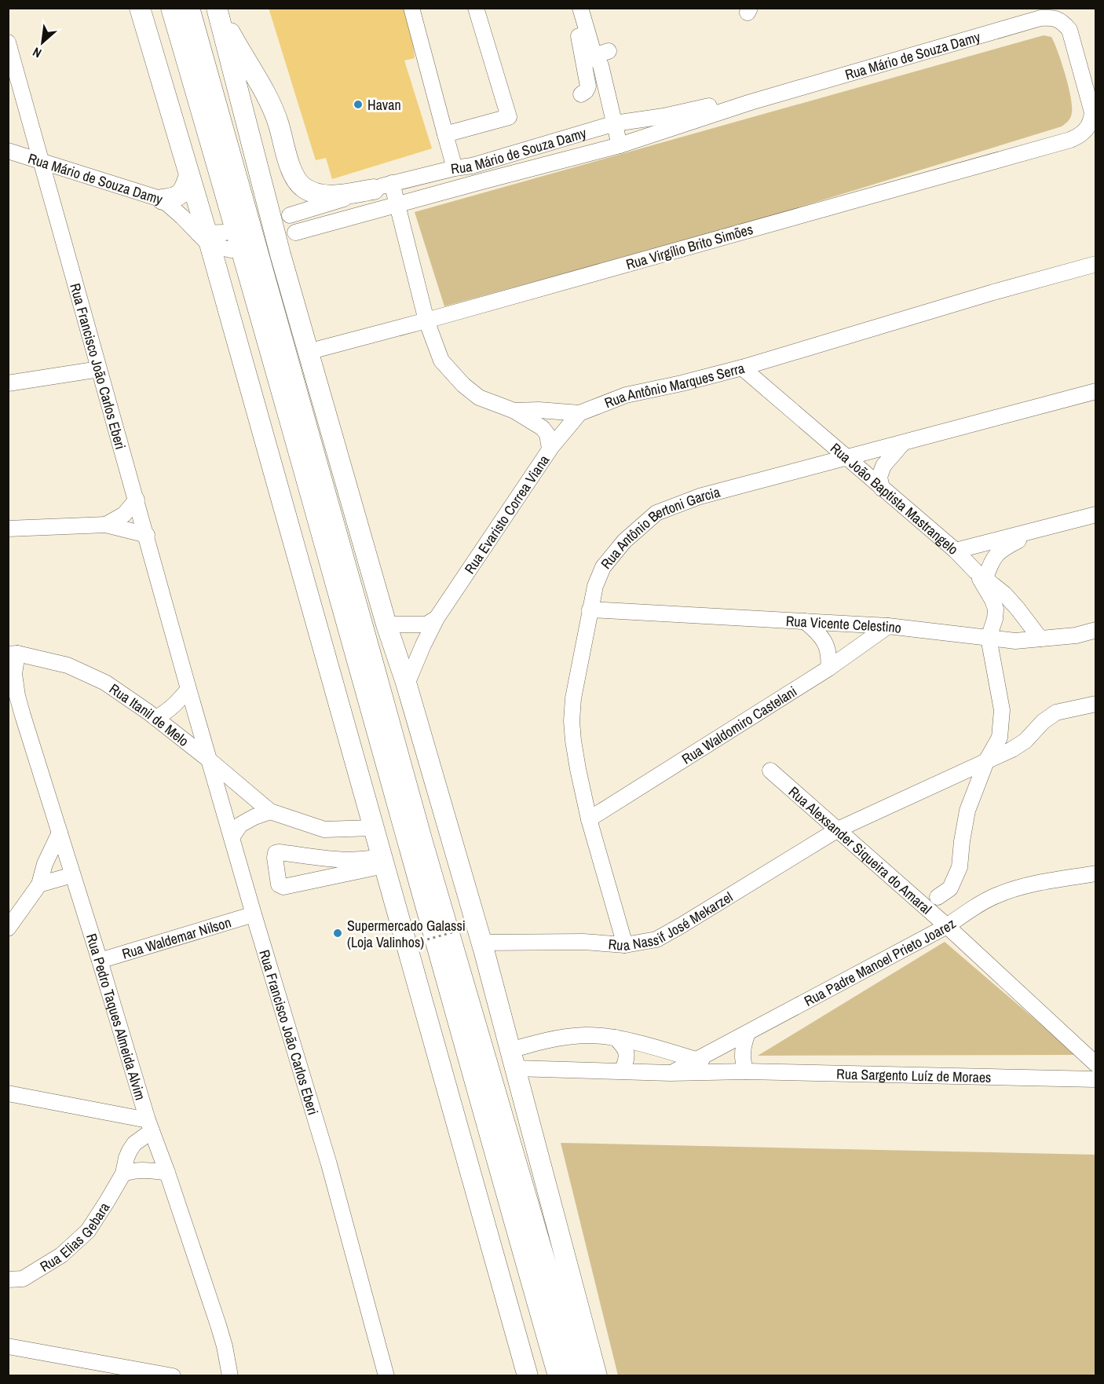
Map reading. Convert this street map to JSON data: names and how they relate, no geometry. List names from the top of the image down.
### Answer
{
  "streets": {
    "street": [
      "Rua Mário de Souza Damy",
      "Rua Virgílio Brito Simões",
      "Rua Francisco João Carlos Eberi",
      "Rua Antônio Marques Serra",
      "Rua João Baptista Mastrangelo",
      "Rua Evaristo Correa Viana",
      "Rua Antônio Bertoni Garcia",
      "Rua Vicente Celestino",
      "Rua Itanil de Melo",
      "Rua Waldomiro Castelani",
      "Rua Alexsander Siqueira do Amaral",
      "Rua Nassif José Mekarzel",
      "Rua Waldemar Nilson",
      "Rua Padre Manoel Prieto Joarez",
      "Rua Pedro Taques Almeida Alvim",
      "Rua Sargento Luíz de Moraes",
      "Rua Elias Gebara"
    ]
  },
  "crossings": [
    ["Rua Mário de Souza Damy", "Rua Virgílio Brito Simões"],
    ["Rua Mário de Souza Damy", "Rua Francisco João Carlos Eberi"],
    ["Rua Mário de Souza Damy", "Rua Antônio Marques Serra"],
    ["Rua Virgílio Brito Simões", "Rua Antônio Marques Serra"],
    ["Rua Francisco João Carlos Eberi", "Rua Itanil de Melo"],
    ["Rua Francisco João Carlos Eberi", "Rua Waldemar Nilson"],
    ["Rua Antônio Marques Serra", "Rua João Baptista Mastrangelo"],
    ["Rua Antônio Marques Serra", "Rua Evaristo Correa Viana"],
    ["Rua João Baptista Mastrangelo", "Rua Antônio Bertoni Garcia"],
    ["Rua João Baptista Mastrangelo", "Rua Vicente Celestino"],
    ["Rua Antônio Bertoni Garcia", "Rua Vicente Celestino"],
    ["Rua Antônio Bertoni Garcia", "Rua Waldomiro Castelani"],
    ["Rua Antônio Bertoni Garcia", "Rua Nassif José Mekarzel"],
    ["Rua Vicente Celestino", "Rua Waldomiro Castelani"],
    ["Rua Itanil de Melo", "Rua Pedro Taques Almeida Alvim"],
    ["Rua Alexsander Siqueira do Amaral", "Rua Nassif José Mekarzel"],
    ["Rua Alexsander Siqueira do Amaral", "Rua Padre Manoel Prieto Joarez"],
    ["Rua Waldemar Nilson", "Rua Pedro Taques Almeida Alvim"],
    ["Rua Padre Manoel Prieto Joarez", "Rua Sargento Luíz de Moraes"],
    ["Rua Pedro Taques Almeida Alvim", "Rua Elias Gebara"]
  ],
  "places": ["Havan", "Supermercado Galassi (Loja Valinhos)"],
  "north": "bottom left"
}
